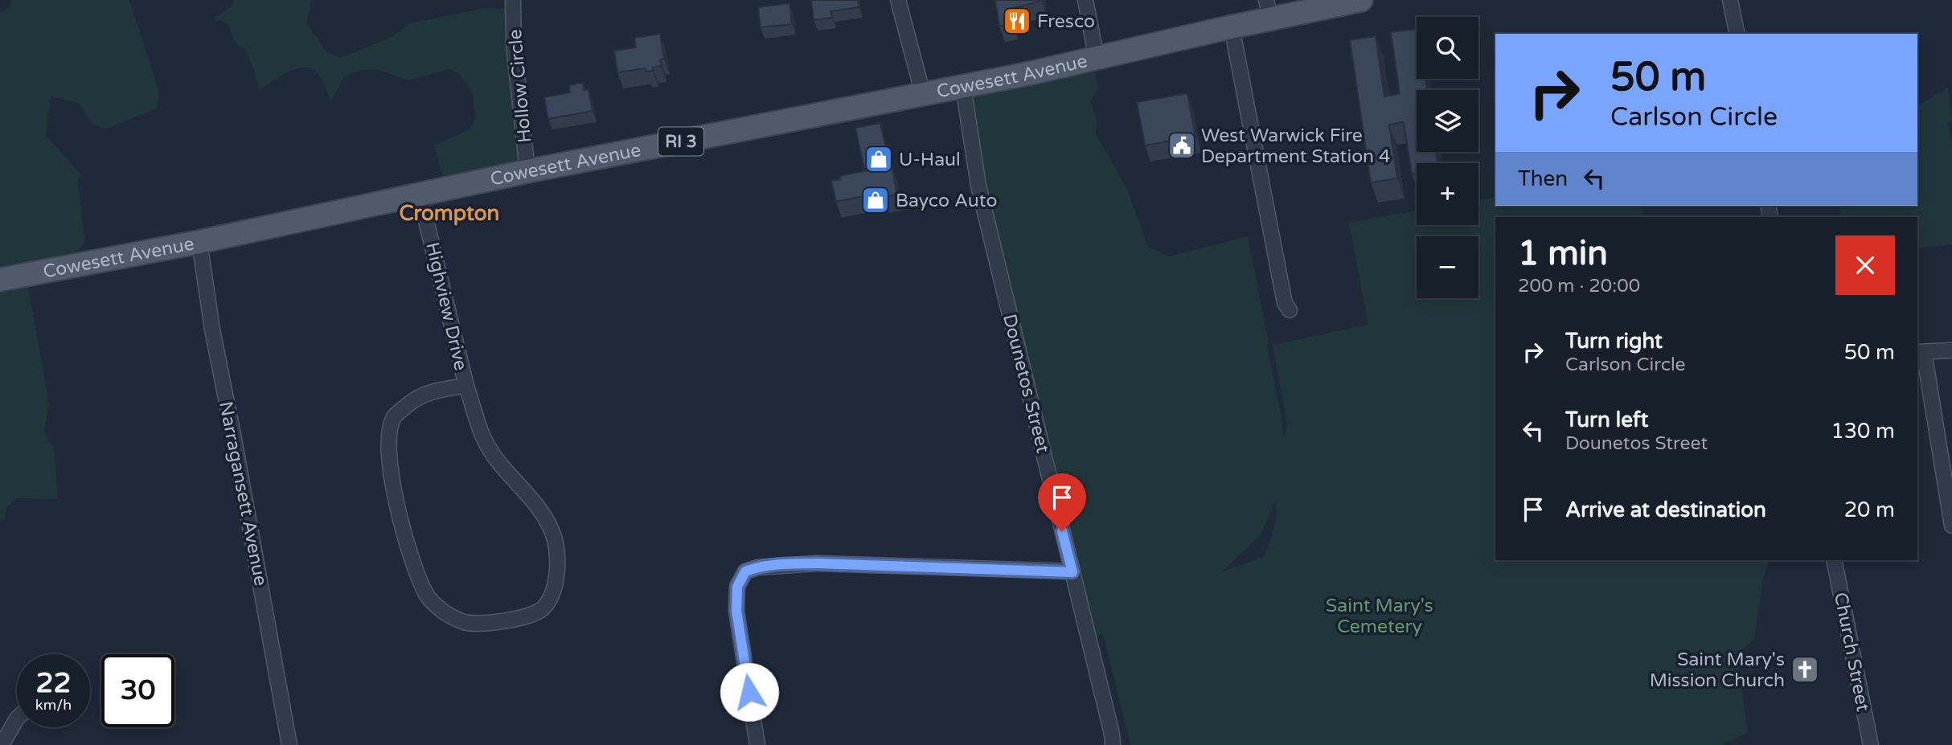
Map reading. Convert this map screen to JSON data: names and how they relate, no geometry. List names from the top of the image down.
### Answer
{
  "streets": {
    "main road": ["Cowesett Avenue", "RI 3"],
    "street": [
      "Hollow Circle",
      "Highview Drive",
      "Dounetos Street",
      "Narragansett Avenue",
      "Church Street"
    ]
  },
  "crossings": [
    ["Cowesett Avenue", "Hollow Circle"],
    ["Cowesett Avenue", "Highview Drive"],
    ["Cowesett Avenue", "Dounetos Street"],
    ["Cowesett Avenue", "Narragansett Avenue"]
  ],
  "districts": ["Crompton"],
  "parks": ["Saint Mary's Cemetery"],
  "places": {
    "restaurant": ["Fresco"],
    "public building": ["West Warwick Fire Department Station 4"],
    "shop": ["U-Haul", "Bayco Auto"],
    "church": ["Saint Mary's Mission Church"]
  },
  "page": {
    "map_buttons": ["+", "−"],
    "turn": ["50 m", "Carlson Circle"],
    "then": "Then",
    "heading": ["1 min", "200 m · 20:00"],
    "list": [
      {
        "name": "Turn right",
        "note": "Carlson Circle",
        "value": "50 m"
      },
      {
        "name": "Turn left",
        "note": "Dounetos Street",
        "value": "130 m"
      },
      {
        "name": "Arrive at destination",
        "value": "20 m"
      }
    ],
    "speed": "22 km/h",
    "limit": "30"
  }
}
